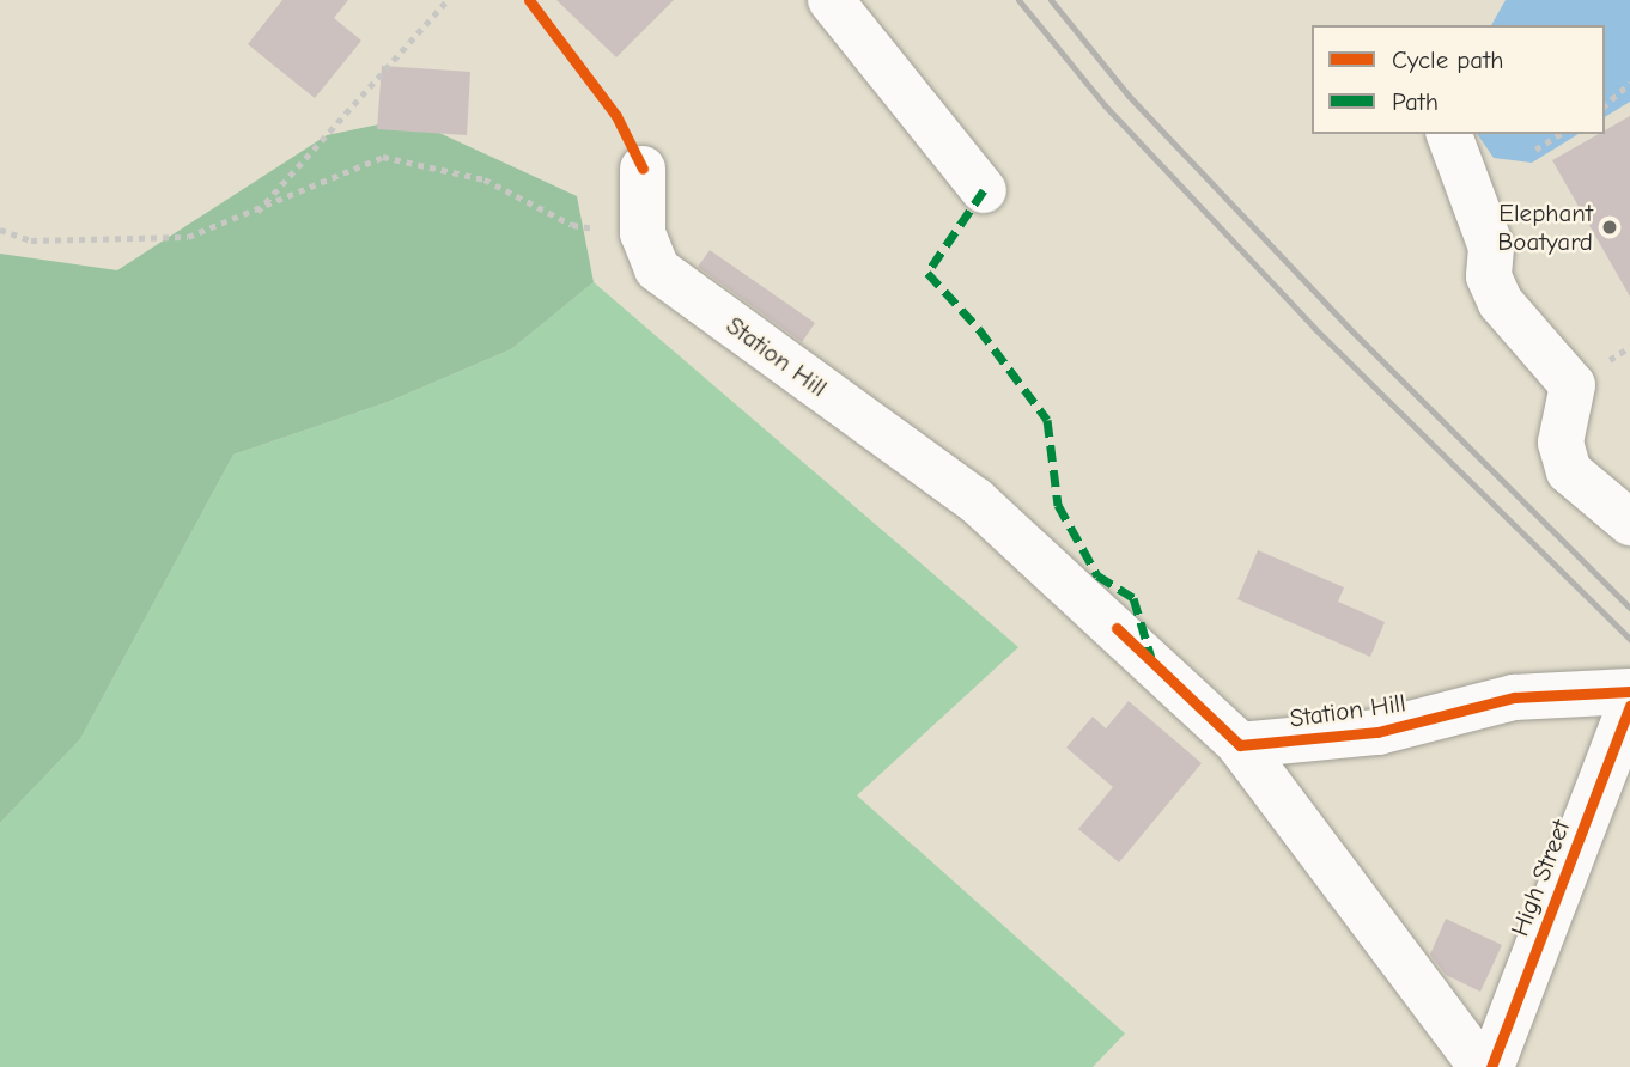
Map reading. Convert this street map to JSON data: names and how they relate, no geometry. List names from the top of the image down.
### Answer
{
  "streets": {
    "street": ["Station Hill", "High Street"]
  },
  "places": ["Elephant Boatyard"],
  "legend": ["Cycle path", "Path"]
}
